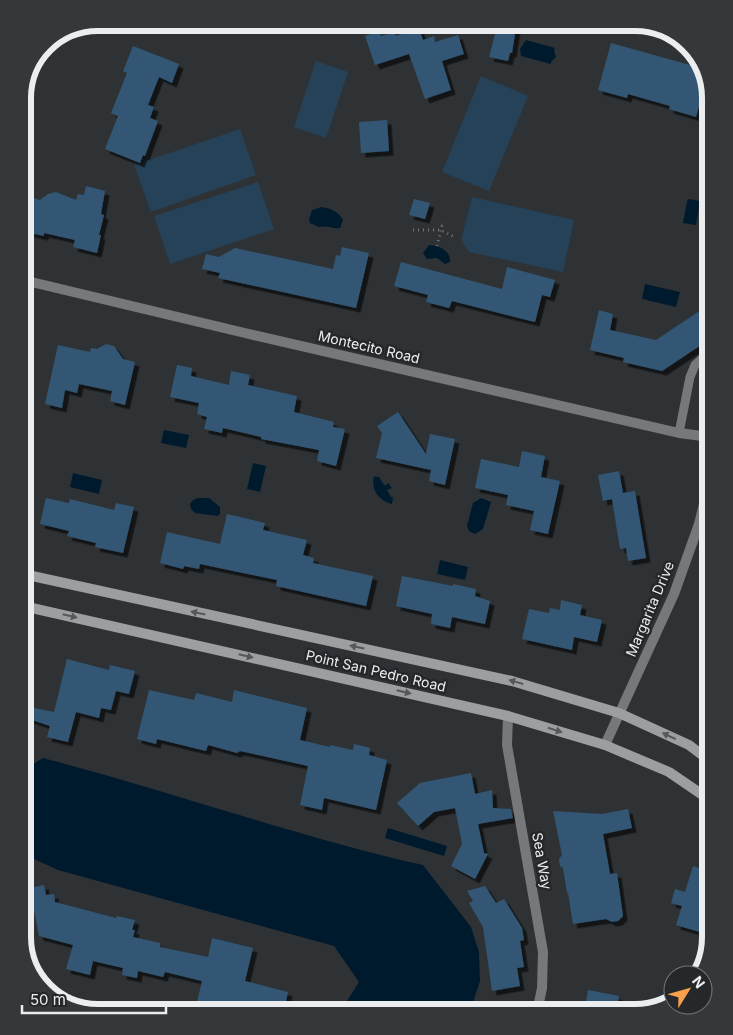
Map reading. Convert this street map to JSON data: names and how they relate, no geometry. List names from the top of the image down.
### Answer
{
  "streets": {
    "main road": ["Point San Pedro Road"],
    "street": ["Montecito Road", "Margarita Drive", "Sea Way"]
  },
  "crossings": [
    ["Margarita Drive", "Point San Pedro Road"],
    ["Point San Pedro Road", "Sea Way"]
  ],
  "scale_bar": "50 m",
  "north": "top right"
}
